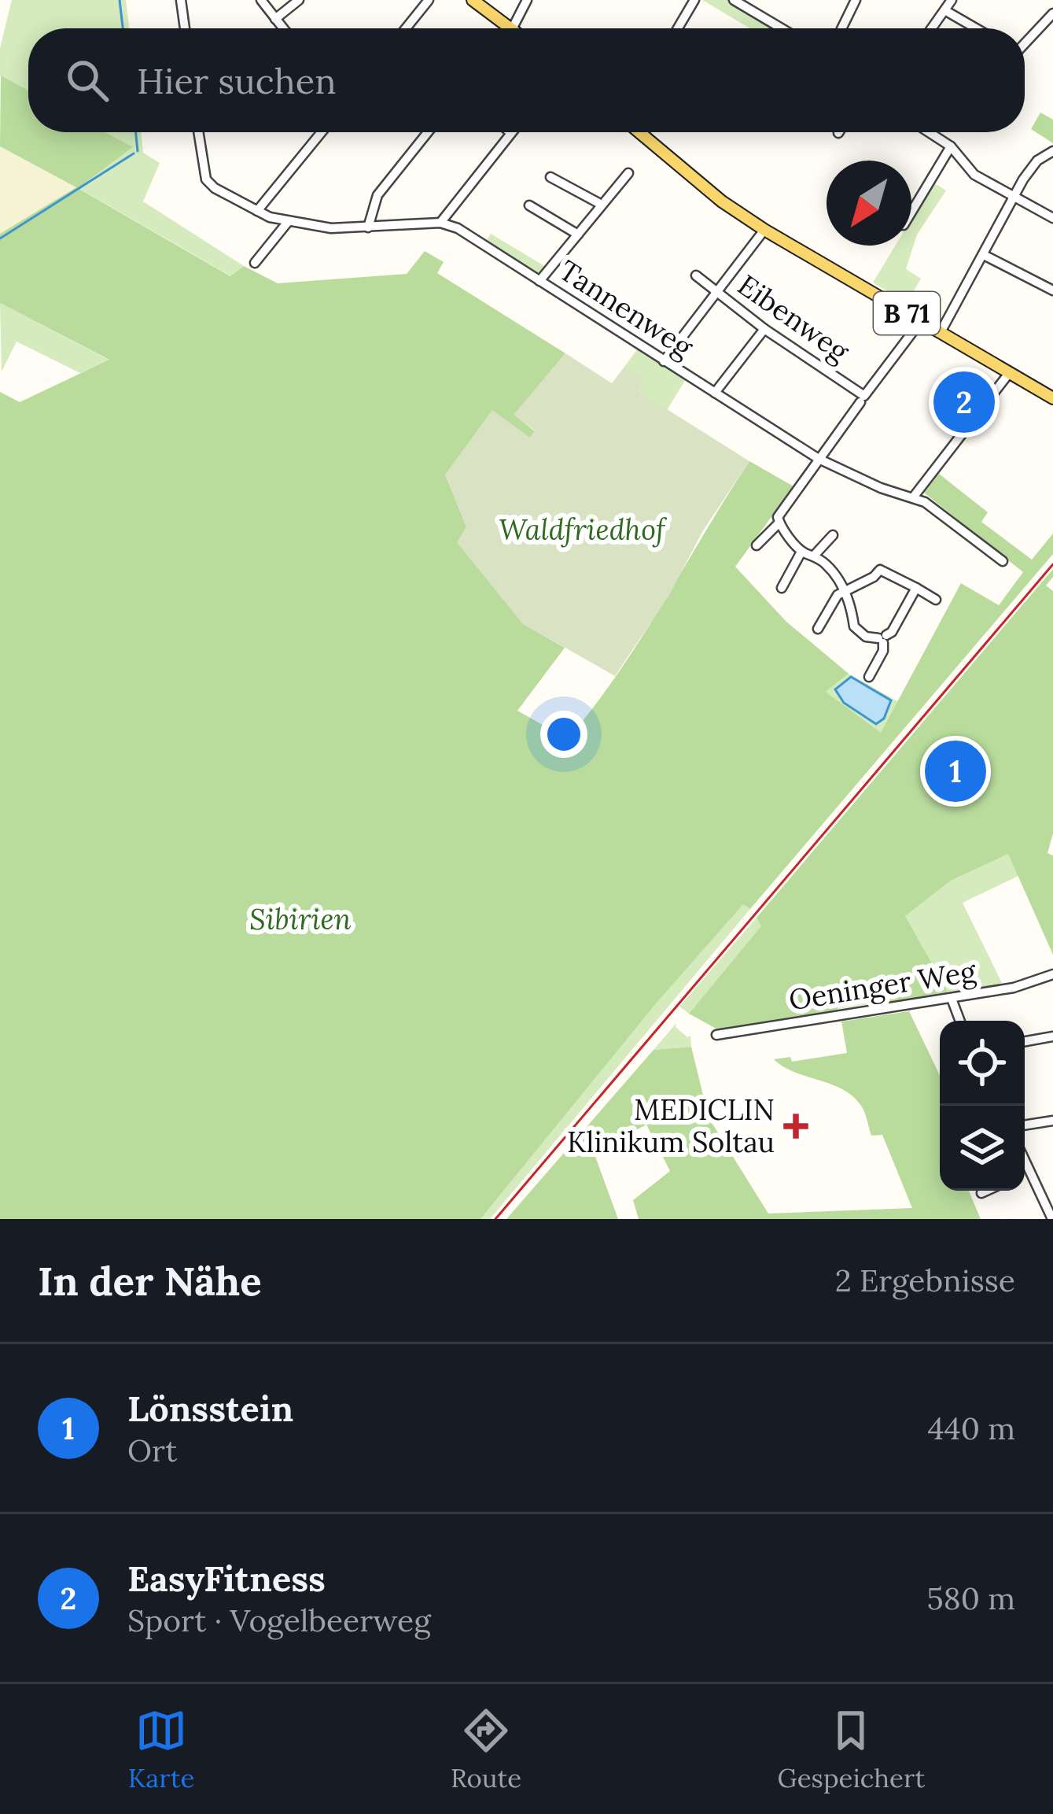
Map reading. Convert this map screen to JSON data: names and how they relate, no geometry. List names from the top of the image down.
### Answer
{
  "streets": {
    "main road": ["B 71"],
    "street": ["Tannenweg", "Eibenweg", "Oeninger Weg"]
  },
  "parks": ["Waldfriedhof", "Sibirien"],
  "places": {
    "health": ["MEDICLIN Klinikum Soltau"]
  },
  "north": "bottom left",
  "page": {
    "search": "Hier suchen",
    "pins": ["2", "1"],
    "heading": ["In der Nähe", "2 Ergebnisse"],
    "list": [
      {
        "mark": "1",
        "name": "Lönsstein",
        "note": "Ort",
        "value": "440 m"
      },
      {
        "mark": "2",
        "name": "EasyFitness",
        "note": "Sport · Vogelbeerweg",
        "value": "580 m"
      }
    ],
    "nav": ["Karte", "Route", "Gespeichert"]
  }
}
